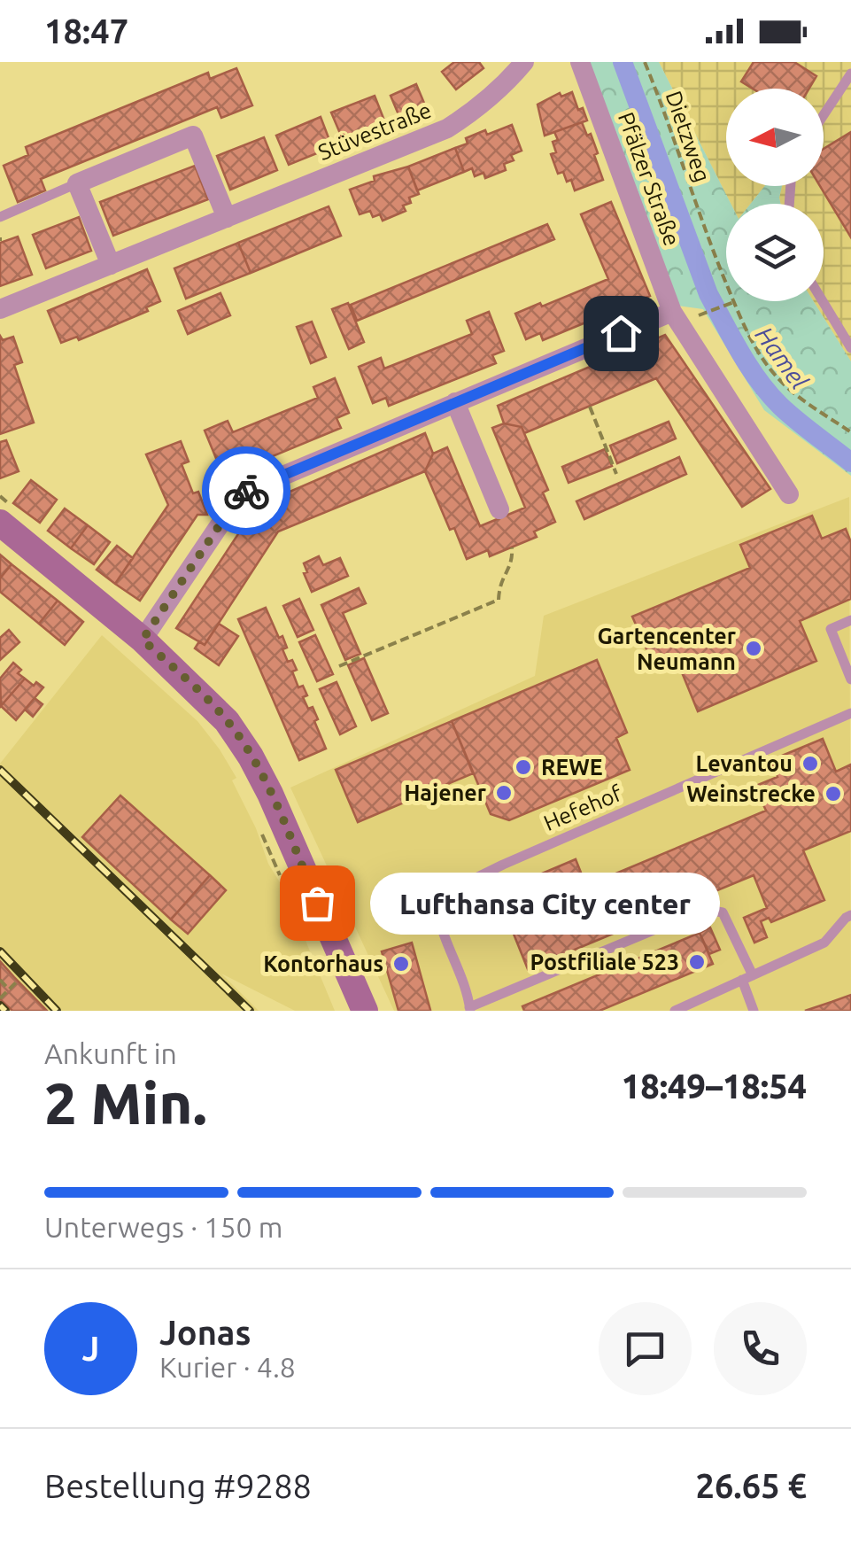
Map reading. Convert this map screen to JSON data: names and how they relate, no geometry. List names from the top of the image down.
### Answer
{
  "streets": {
    "street": ["Stüvestraße", "Pfälzer Straße"],
    "lane": ["Hefehof"],
    "path": ["Dietzweg"]
  },
  "water": ["Hamel"],
  "places": [
    "Gartencenter Neumann",
    "Levantou",
    "REWE",
    "Hajener",
    "Weinstrecke",
    "Lufthansa City center",
    "Postfiliale 523",
    "Kontorhaus"
  ],
  "north": "left",
  "page": {
    "status": "18:47",
    "bubble": "Lufthansa City center",
    "heading": ["2 Min.", "Ankunft in", "18:49–18:54"],
    "panel": [
      "Jonas",
      "Kurier · 4.8",
      "Bestellung #9288",
      "26.65 €"
    ],
    "bar": "Unterwegs · 150 m",
    "round": "J"
  }
}
